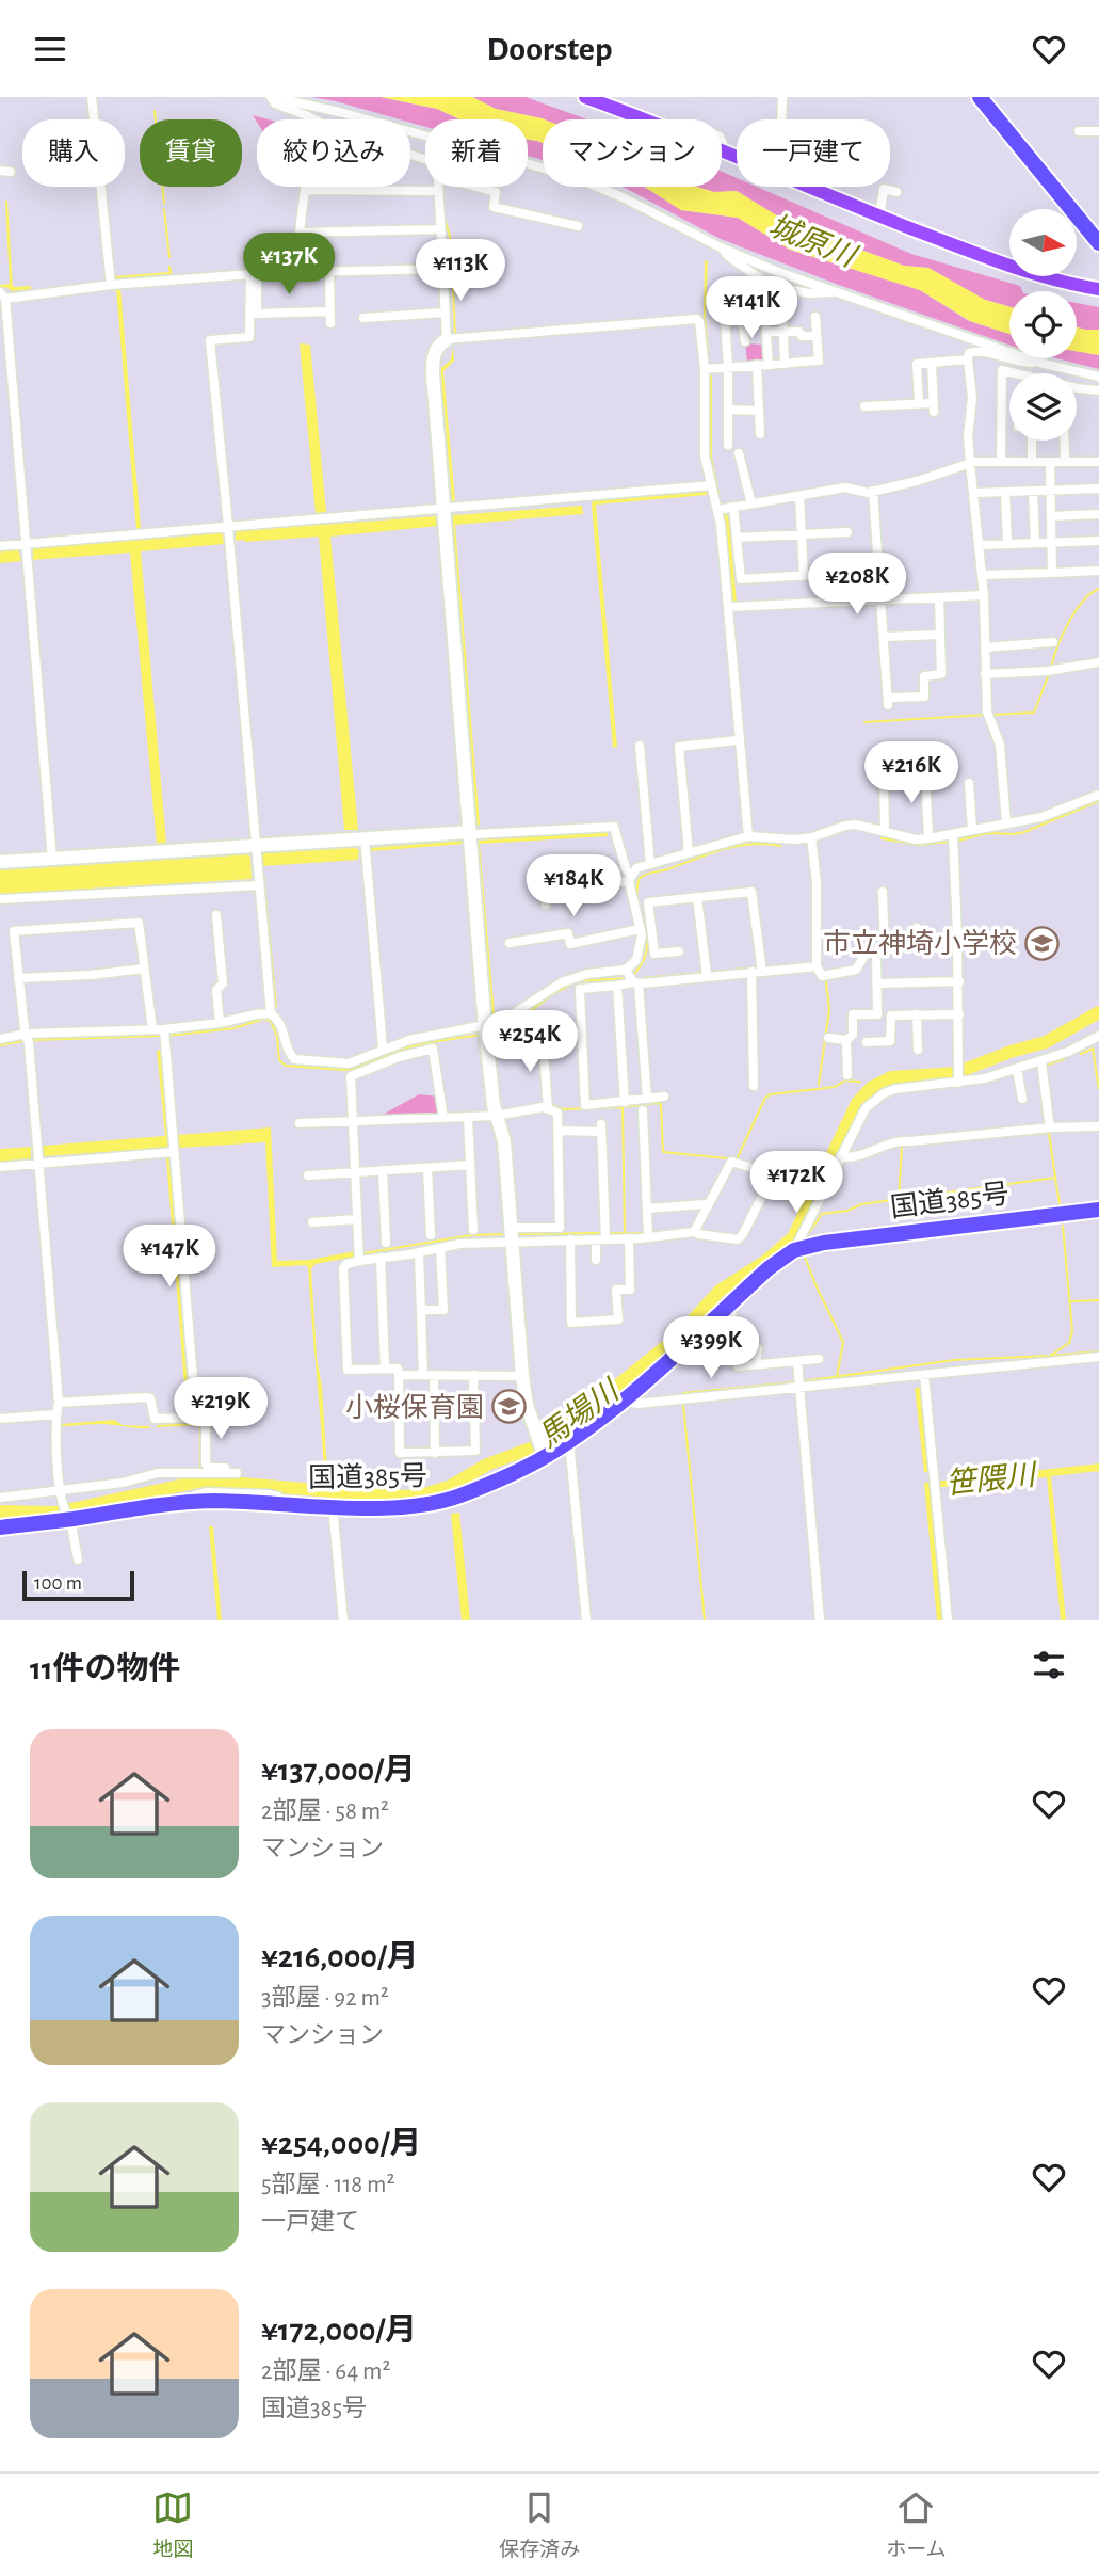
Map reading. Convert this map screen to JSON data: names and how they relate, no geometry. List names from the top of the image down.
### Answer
{
  "streets": {
    "highway": ["国道385号"]
  },
  "water": ["城原川", "馬場川", "笹隈川"],
  "places": {
    "school or university": ["市立神埼小学校", "小桜保育園"]
  },
  "scale_bar": "100 m",
  "north": "right",
  "page": {
    "header": "Doorstep",
    "chip": [
      "購入",
      "賃貸",
      "絞り込み",
      "新着",
      "マンション",
      "一戸建て"
    ],
    "price": [
      "¥137K",
      "¥113K",
      "¥141K",
      "¥208K",
      "¥216K",
      "¥184K",
      "¥254K",
      "¥172K",
      "¥147K",
      "¥399K",
      "¥219K"
    ],
    "scale": "100 m",
    "heading": "11件の物件",
    "list": [
      {
        "name": "¥137,000/月",
        "note": "2部屋 · 58 m² · マンション"
      },
      {
        "name": "¥216,000/月",
        "note": "3部屋 · 92 m² · マンション"
      },
      {
        "name": "¥254,000/月",
        "note": "5部屋 · 118 m² · 一戸建て"
      },
      {
        "name": "¥172,000/月",
        "note": "2部屋 · 64 m² · 国道385号"
      }
    ],
    "tabs": ["地図", "保存済み", "ホーム"]
  }
}
